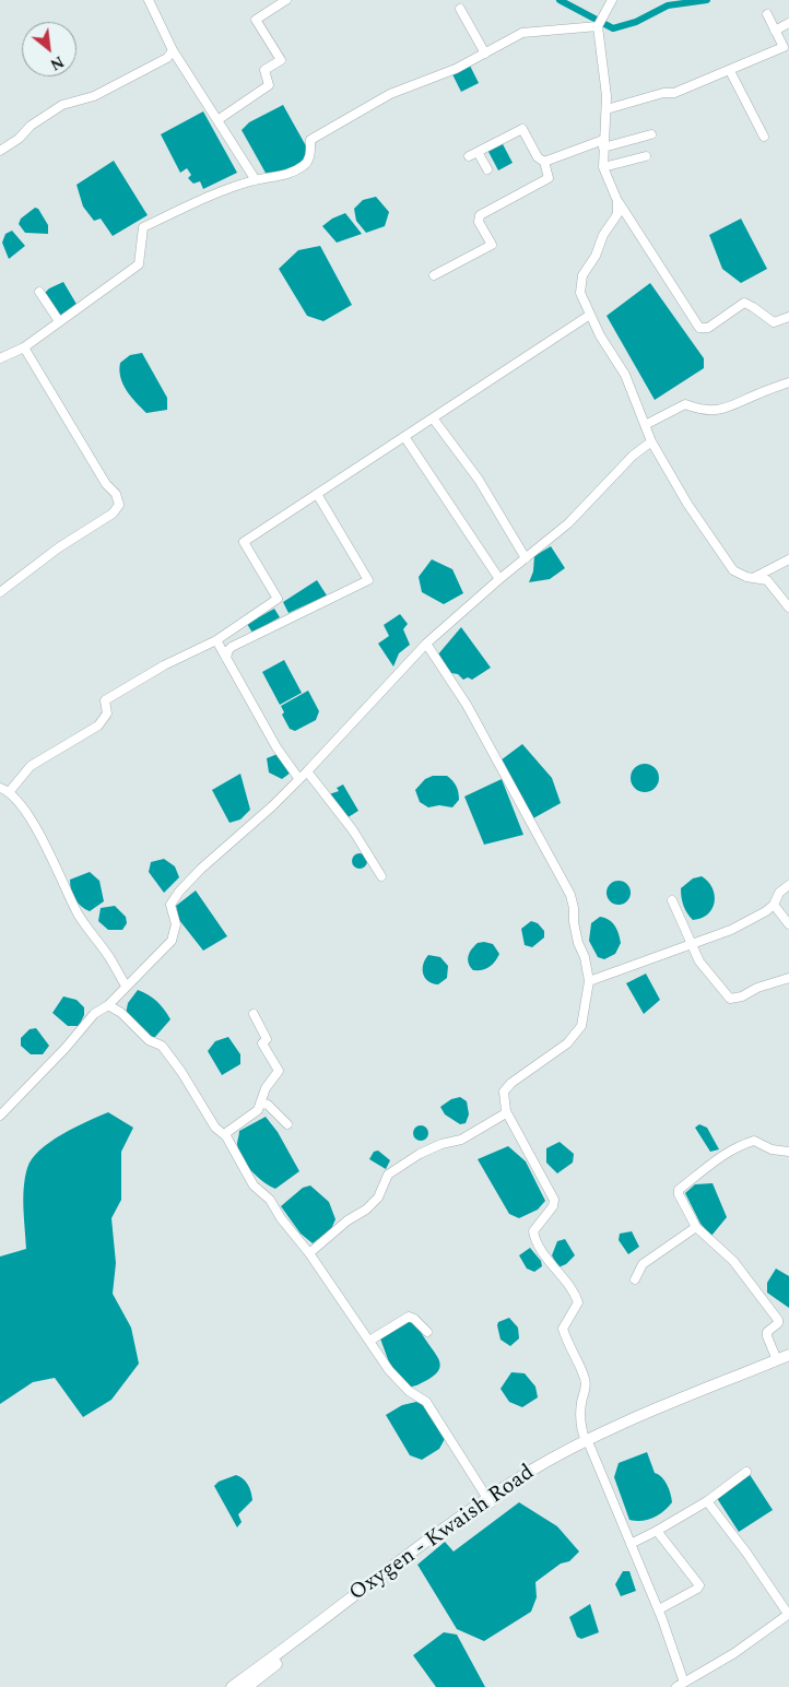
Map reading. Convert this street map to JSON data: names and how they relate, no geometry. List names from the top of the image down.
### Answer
{
  "streets": {
    "main road": ["Oxygen - Kwaish Road"]
  },
  "north": "bottom right"
}
